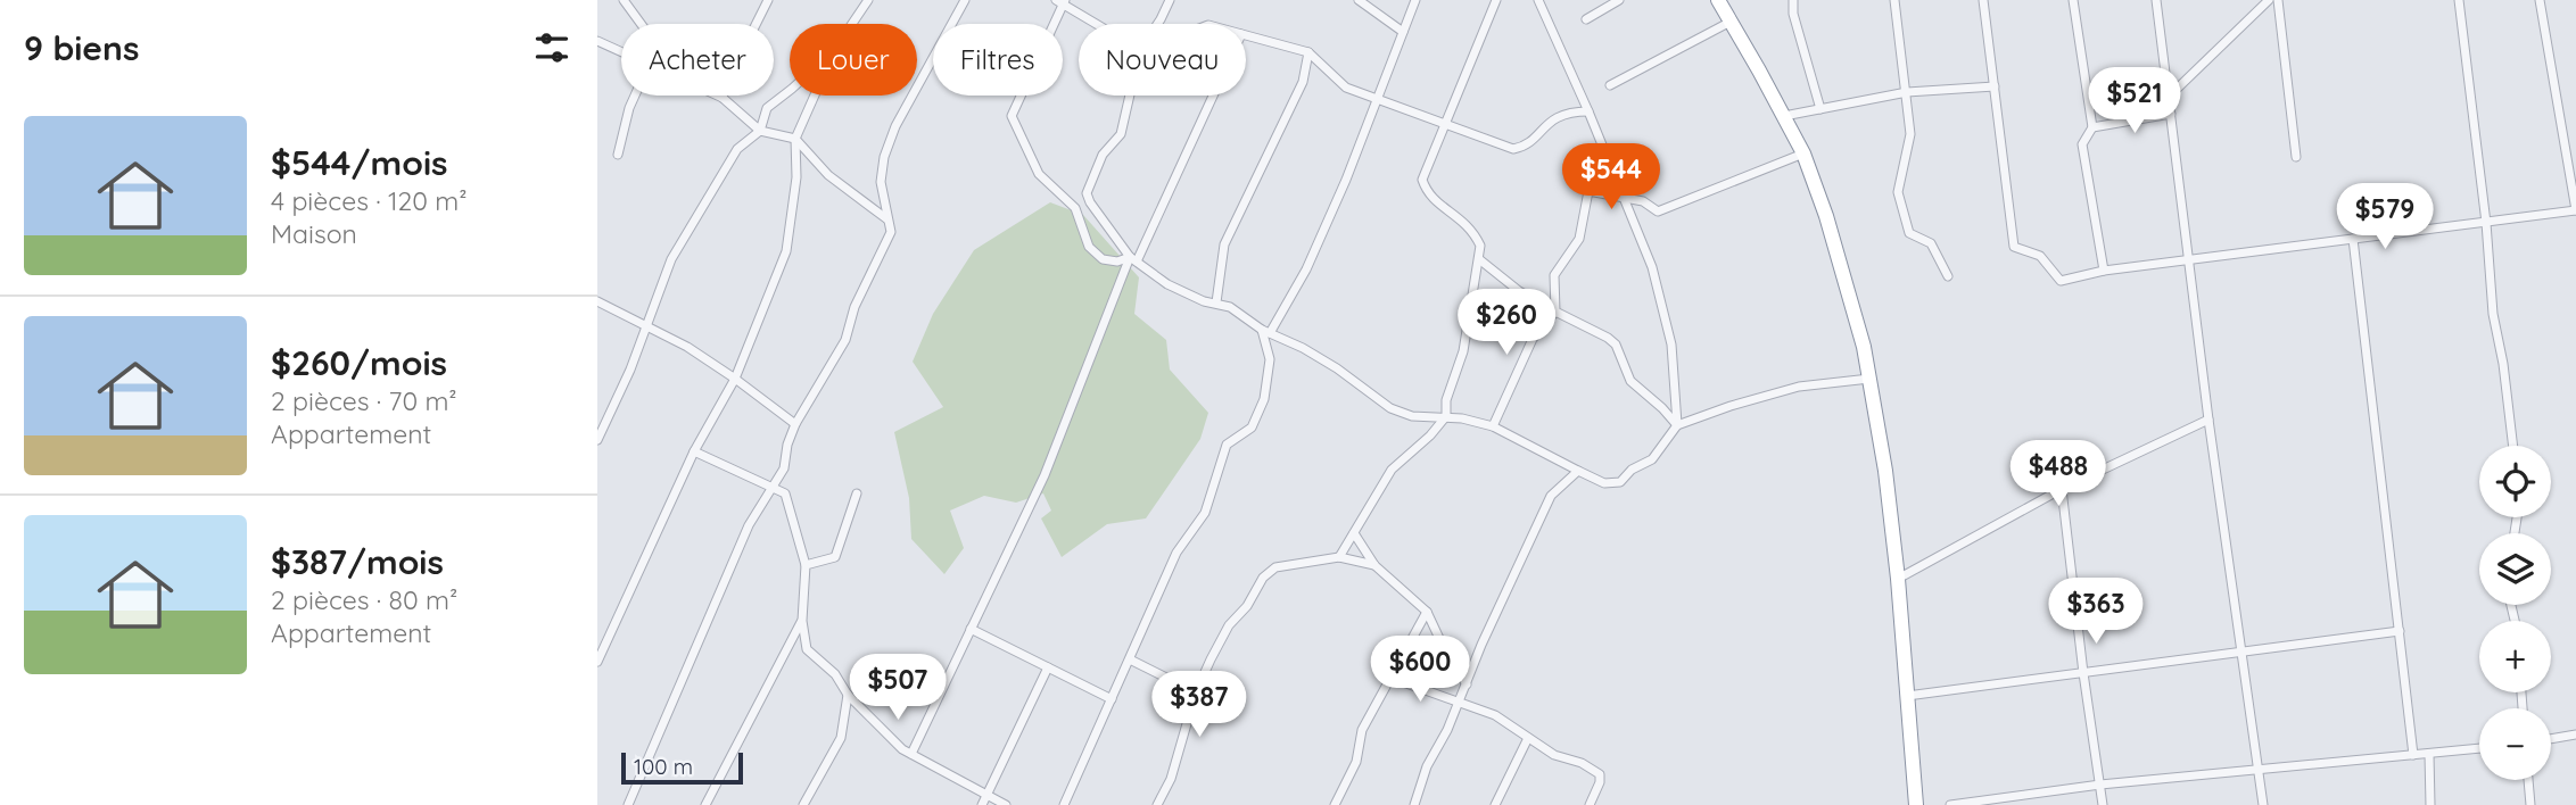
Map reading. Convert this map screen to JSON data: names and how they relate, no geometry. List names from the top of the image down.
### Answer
{
  "scale_bar": "100 m",
  "page": {
    "heading": "9 biens",
    "chip": [
      "Acheter",
      "Louer",
      "Filtres",
      "Nouveau"
    ],
    "price": [
      "$521",
      "$544",
      "$579",
      "$260",
      "$488",
      "$363",
      "$600",
      "$507",
      "$387"
    ],
    "list": [
      {
        "name": "$544/mois",
        "note": "4 pièces · 120 m² · Maison"
      },
      {
        "name": "$260/mois",
        "note": "2 pièces · 70 m² · Appartement"
      },
      {
        "name": "$387/mois",
        "note": "2 pièces · 80 m² · Appartement"
      }
    ],
    "map_buttons": ["+", "−"],
    "scale": "100 m"
  }
}
